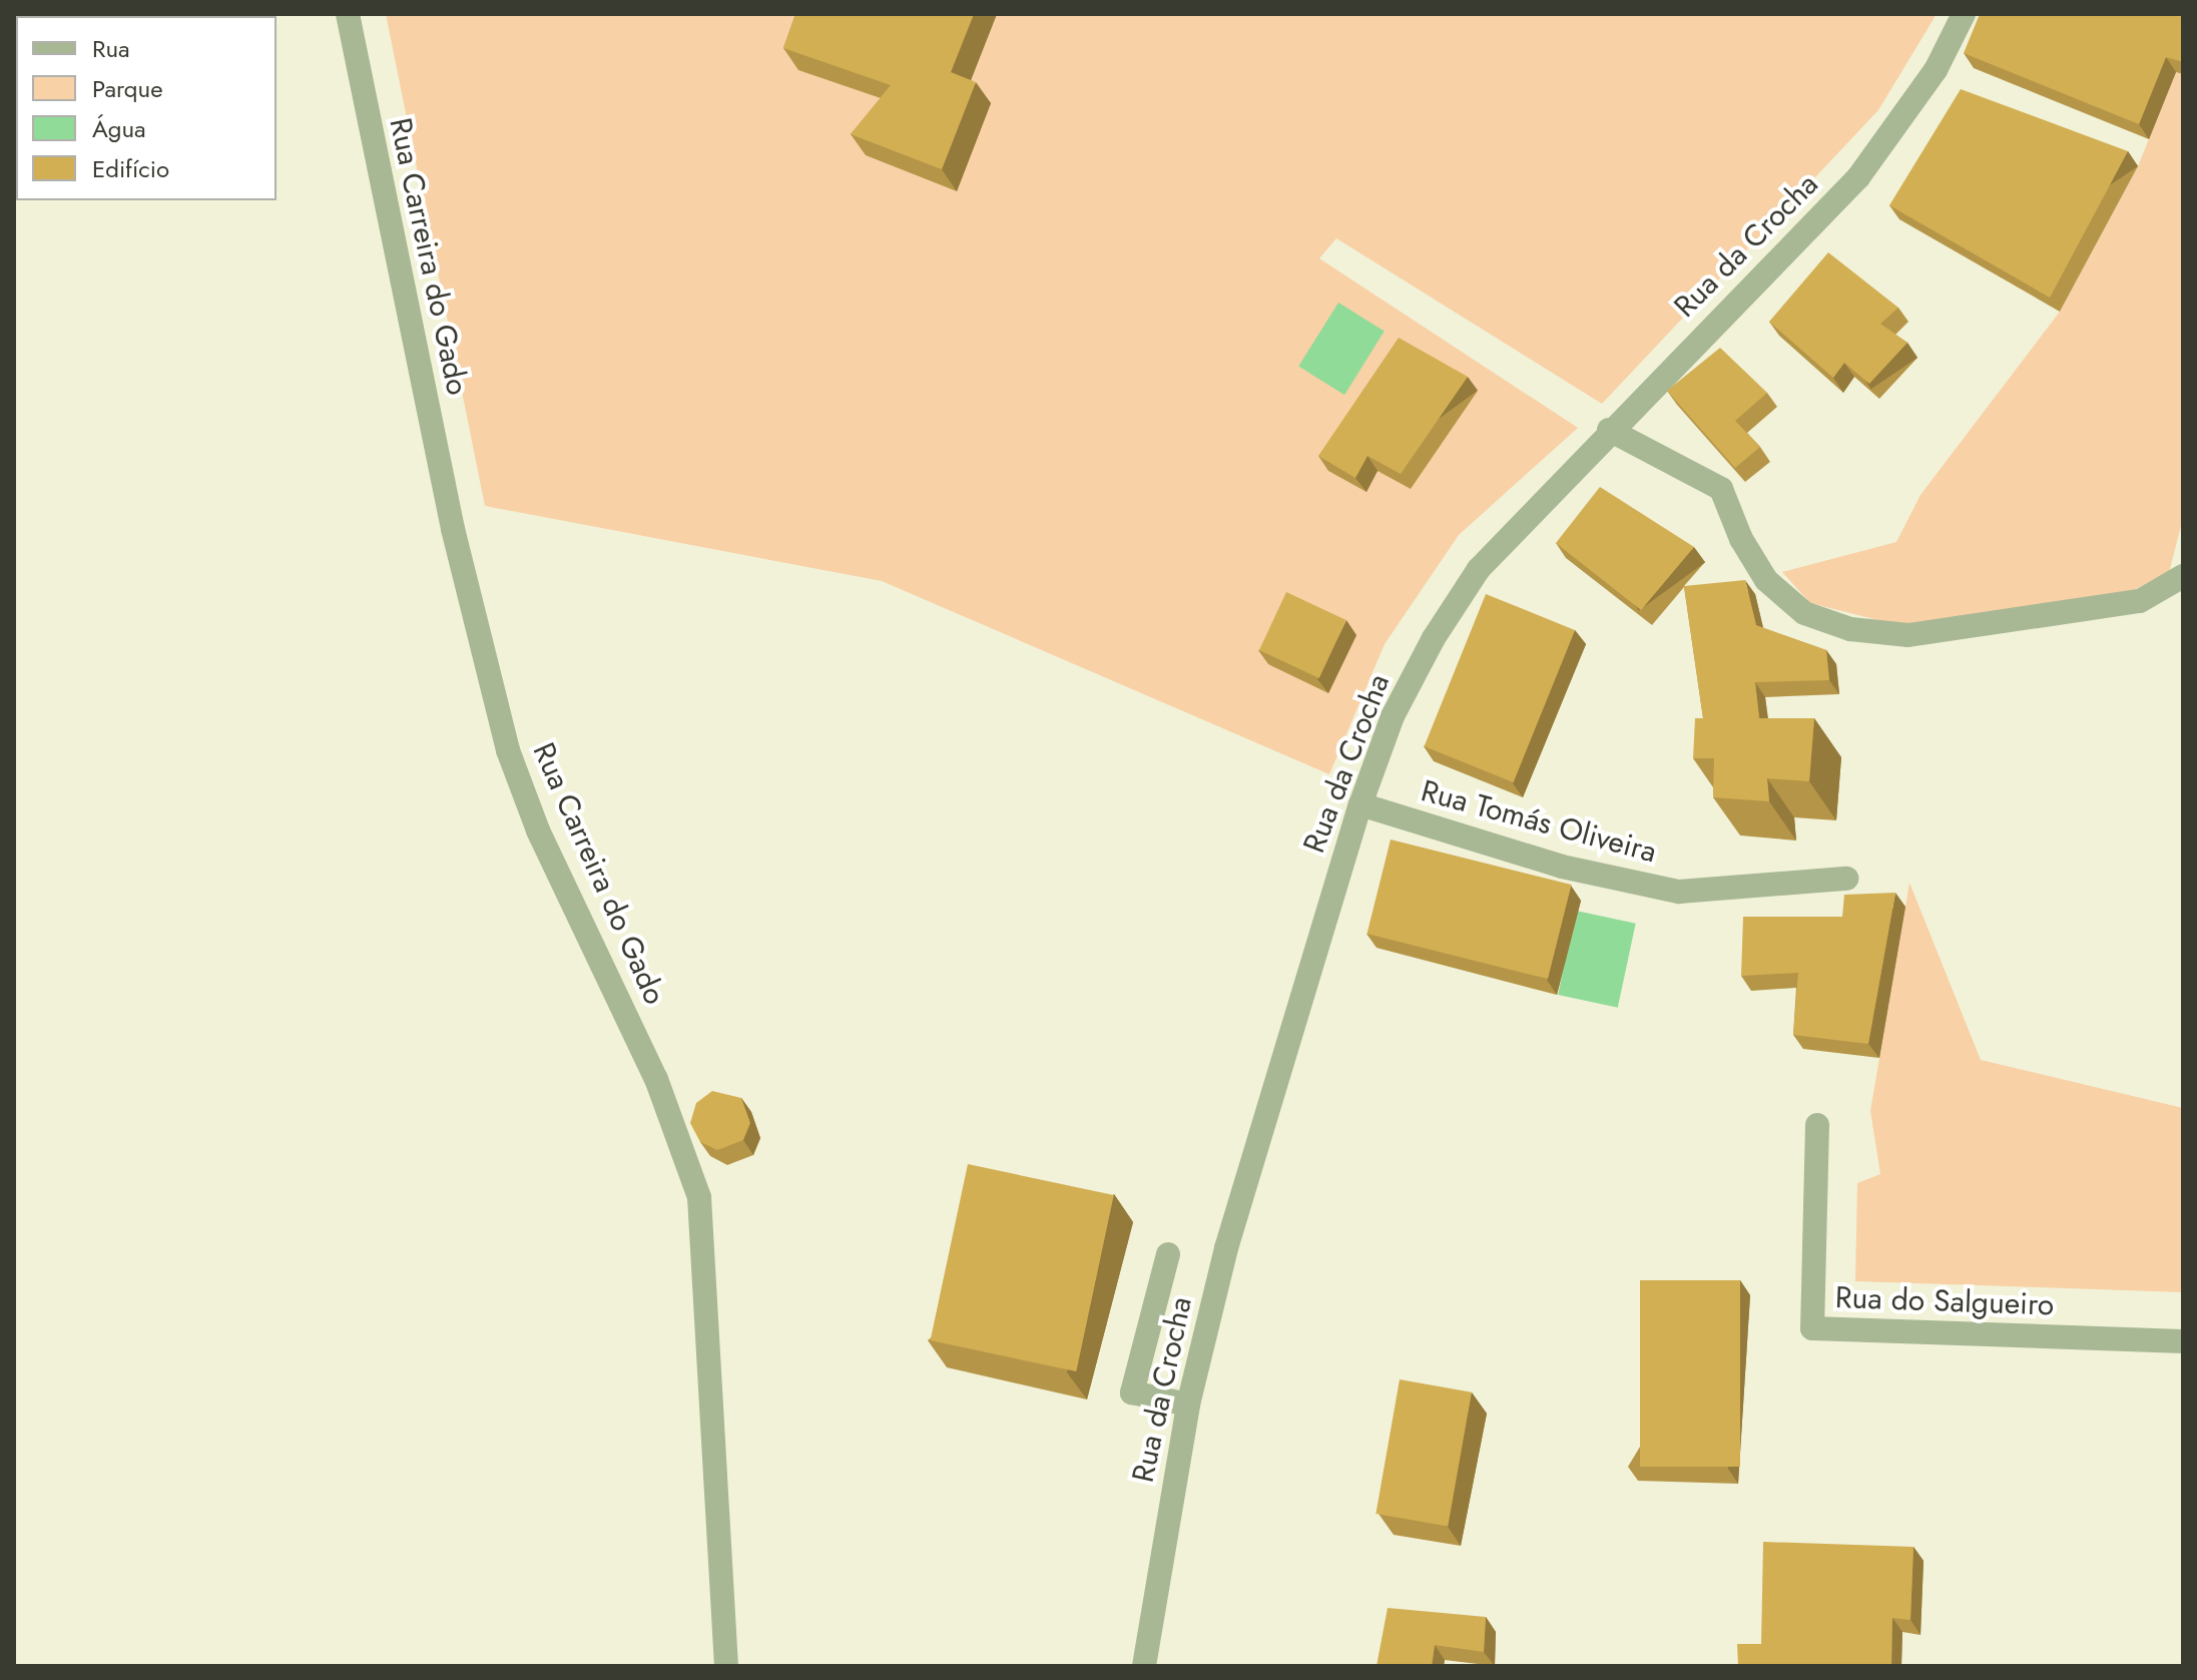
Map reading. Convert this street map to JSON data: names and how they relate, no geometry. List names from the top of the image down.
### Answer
{
  "streets": {
    "street": [
      "Rua da Crocha",
      "Rua Carreira do Gado",
      "Rua Tomás Oliveira",
      "Rua do Salgueiro"
    ]
  },
  "crossings": [
    ["Rua da Crocha", "Rua Tomás Oliveira"]
  ],
  "legend": [
    "Rua",
    "Parque",
    "Água",
    "Edifício"
  ]
}
